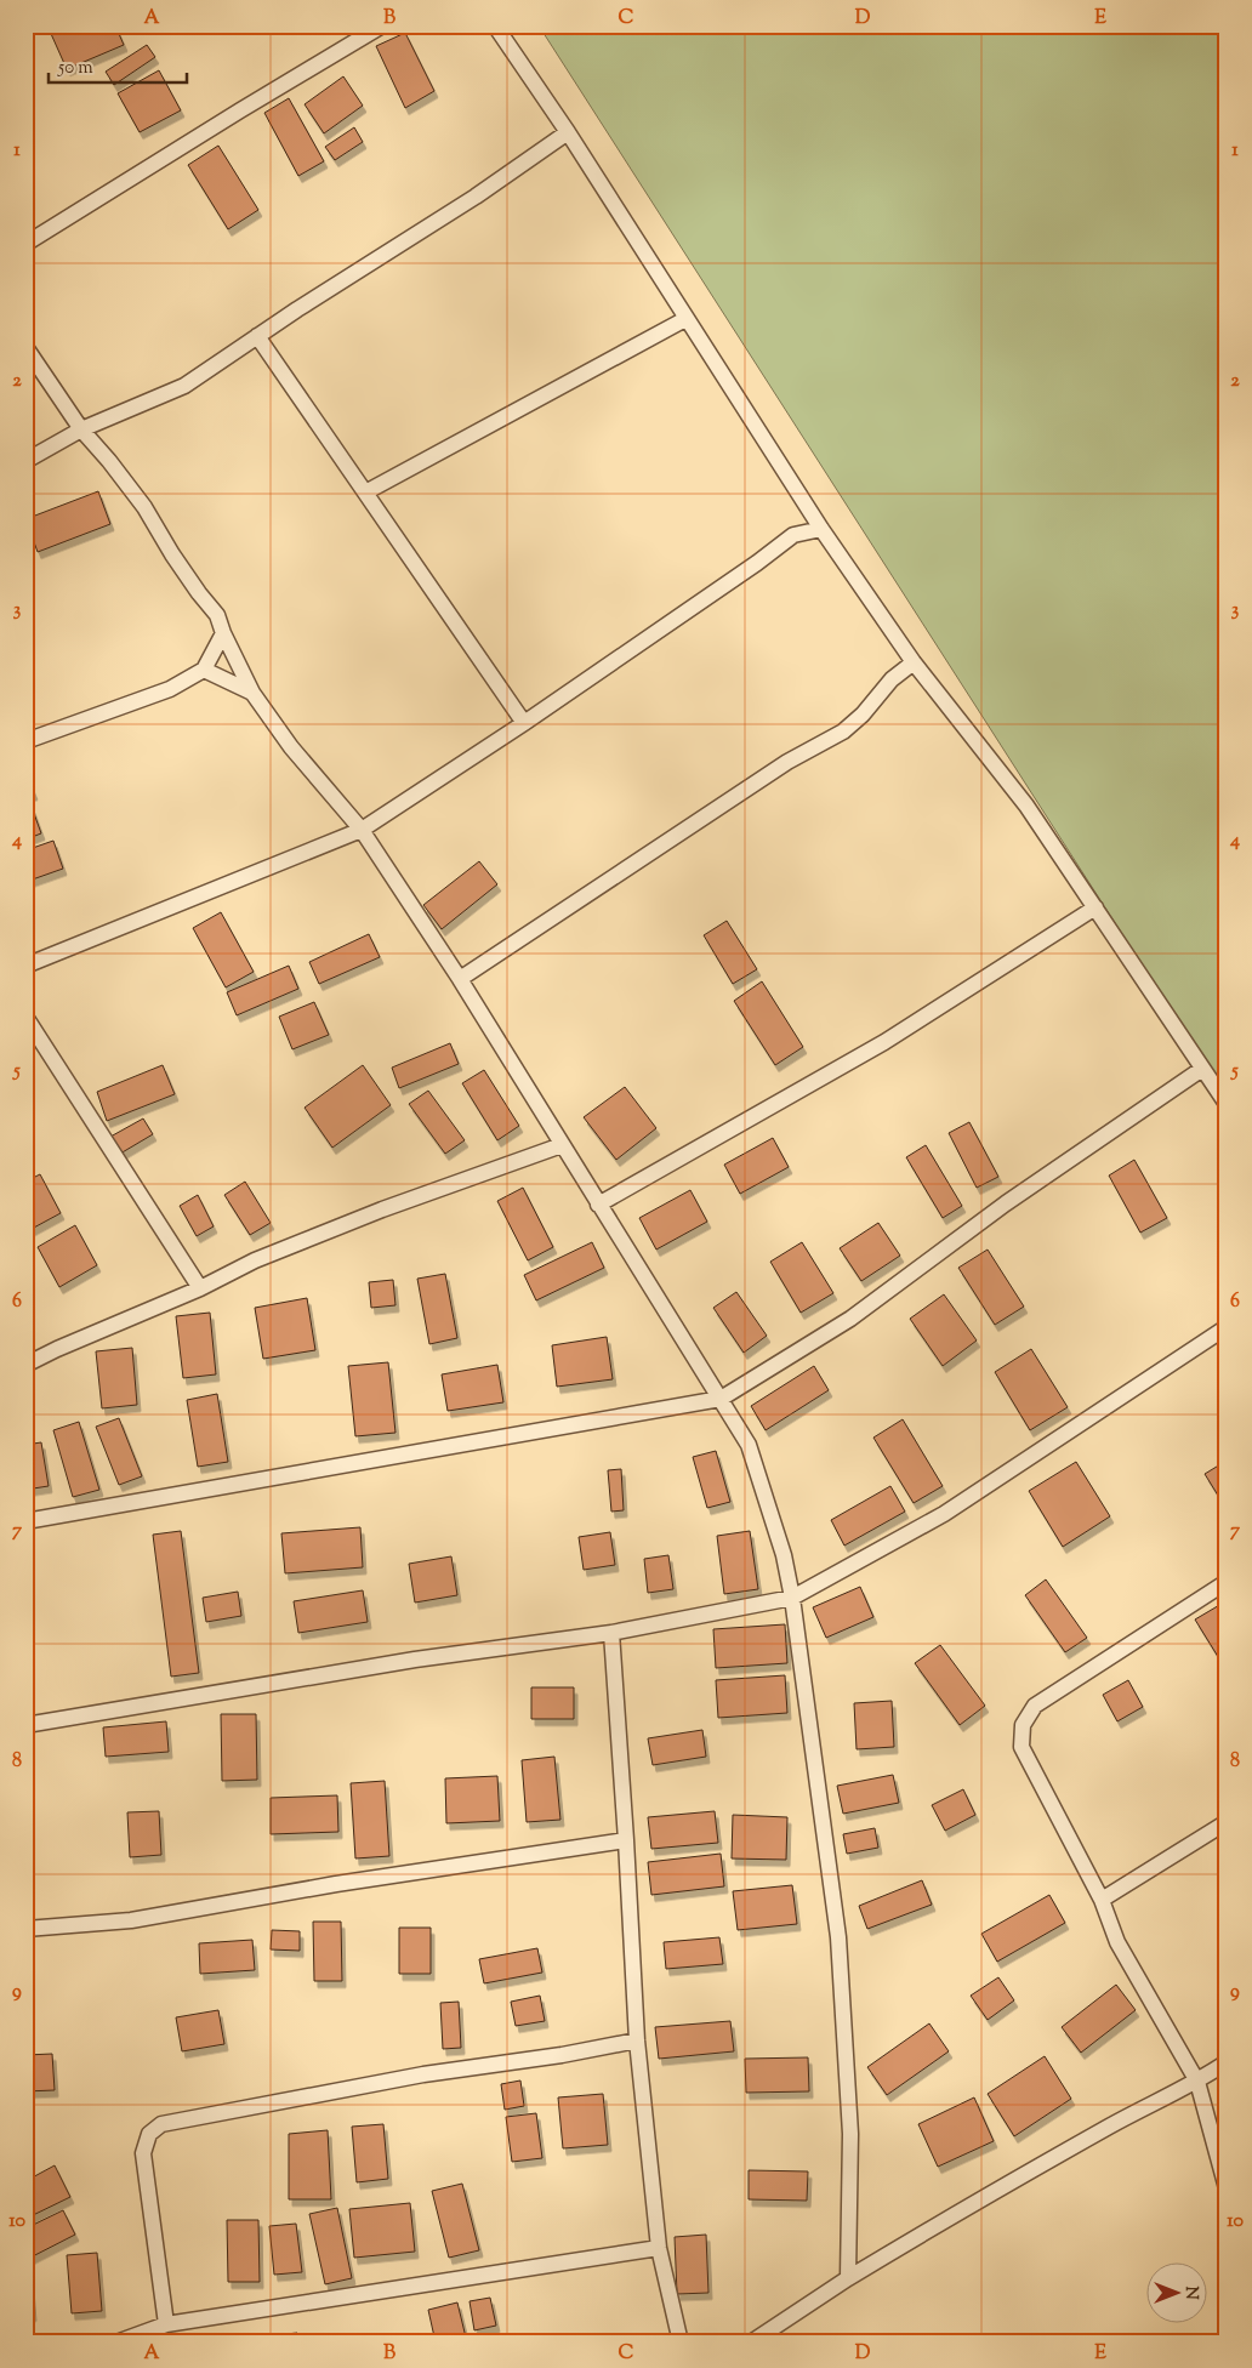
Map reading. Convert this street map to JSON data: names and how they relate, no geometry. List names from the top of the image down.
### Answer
{
  "scale_bar": "50 m",
  "north": "right",
  "grid": {
    "columns": [
      "A",
      "B",
      "C",
      "D",
      "E"
    ],
    "rows": [
      "1",
      "2",
      "3",
      "4",
      "5",
      "6",
      "7",
      "8",
      "9",
      "10"
    ]
  }
}
